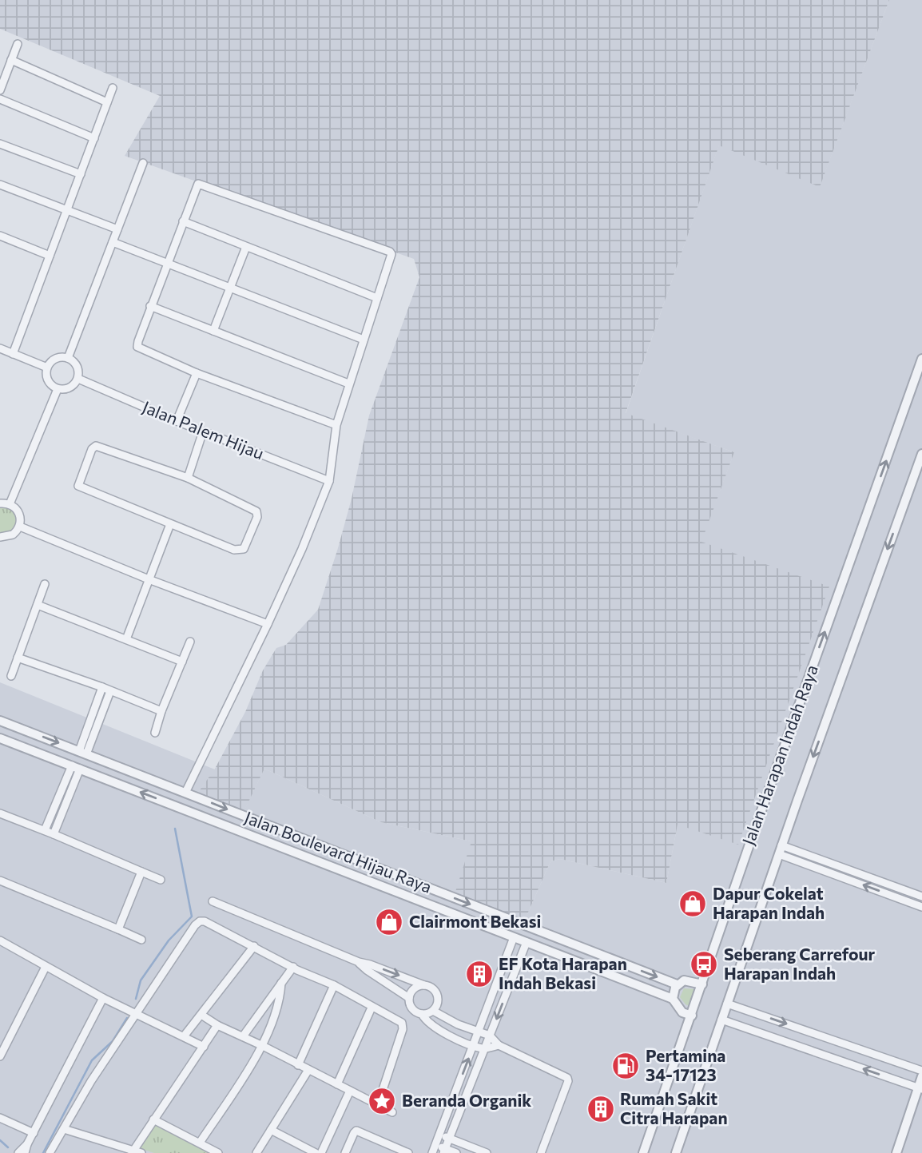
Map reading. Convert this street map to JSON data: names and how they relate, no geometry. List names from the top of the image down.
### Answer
{
  "streets": {
    "street": ["Jalan Palem Hijau", "Jalan Harapan Indah Raya", "Jalan Boulevard Hijau Raya"]
  },
  "crossings": [
    ["Jalan Harapan Indah Raya", "Jalan Boulevard Hijau Raya"]
  ],
  "places": {
    "shop": ["Dapur Cokelat Harapan Indah", "Clairmont Bekasi"],
    "bus stop": ["Seberang Carrefour Harapan Indah"],
    "building": ["EF Kota Harapan Indah Bekasi", "Rumah Sakit Citra Harapan"],
    "fuel station": ["Pertamina 34-17123"],
    "place": ["Beranda Organik"]
  }
}
